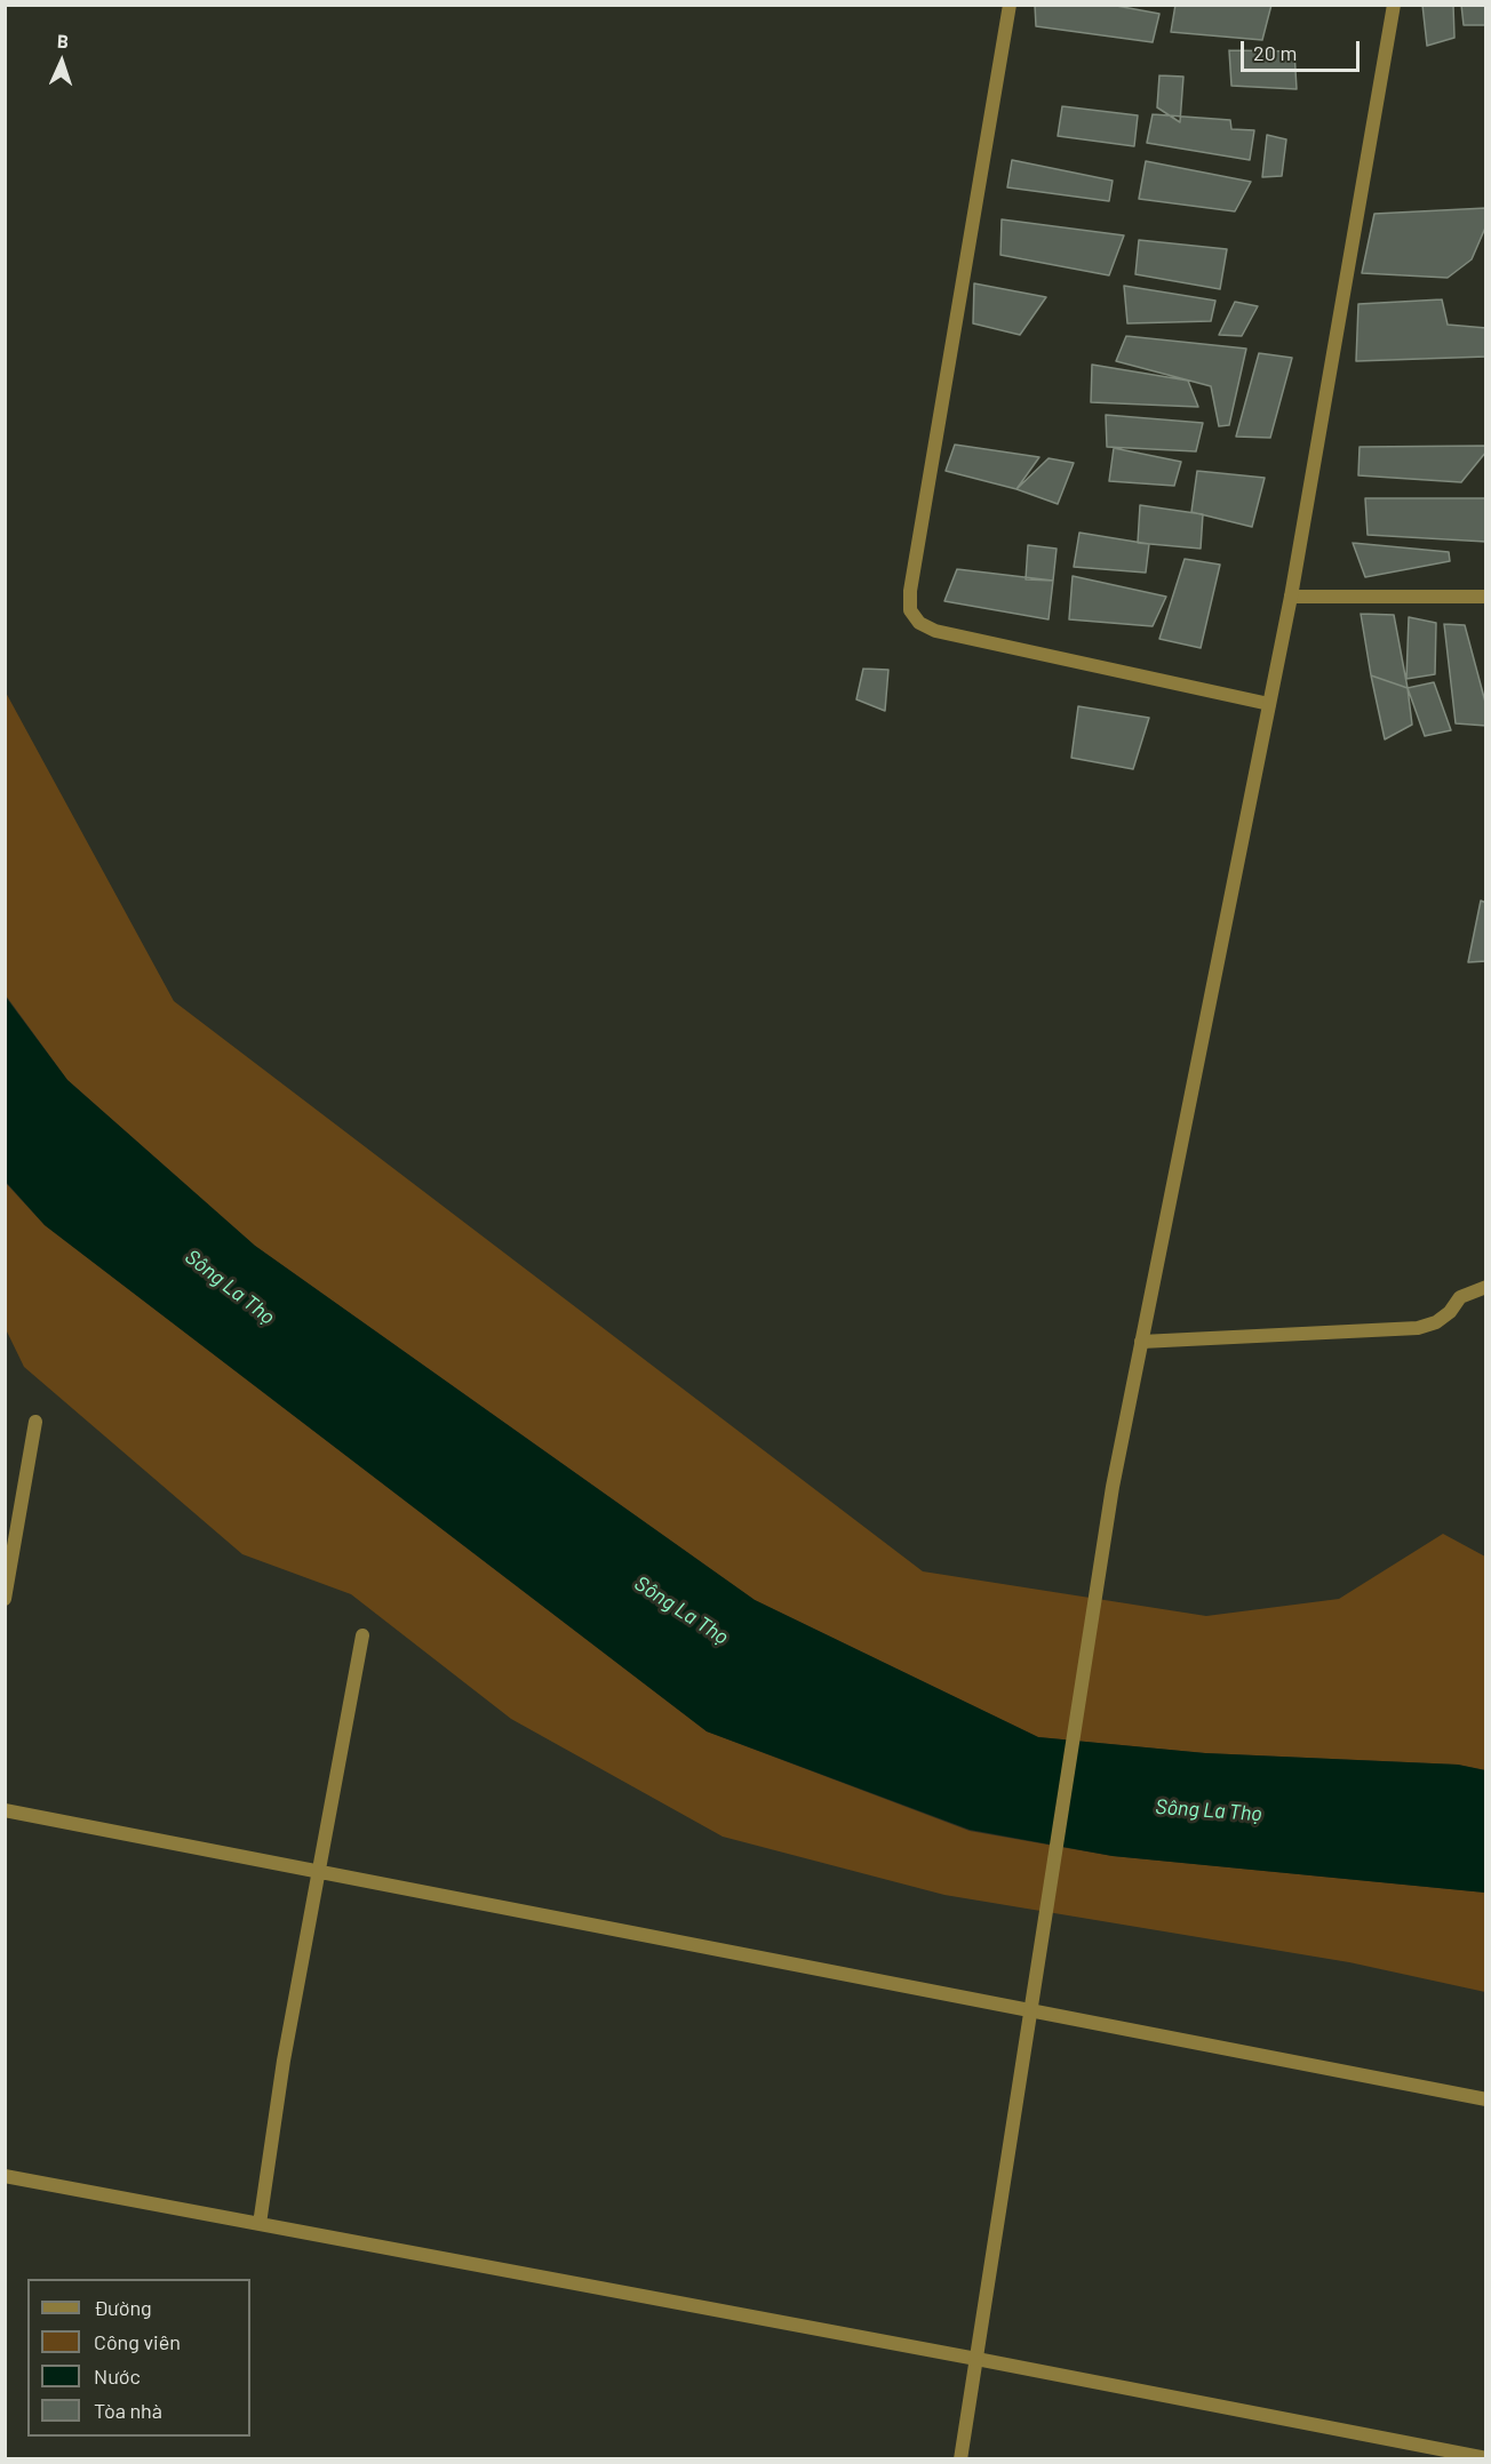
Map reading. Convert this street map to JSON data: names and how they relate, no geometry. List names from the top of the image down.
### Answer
{
  "water": ["Sông La Thọ"],
  "legend": [
    "Đường",
    "Công viên",
    "Nước",
    "Tòa nhà"
  ],
  "scale_bar": "20 m",
  "north": "top"
}
